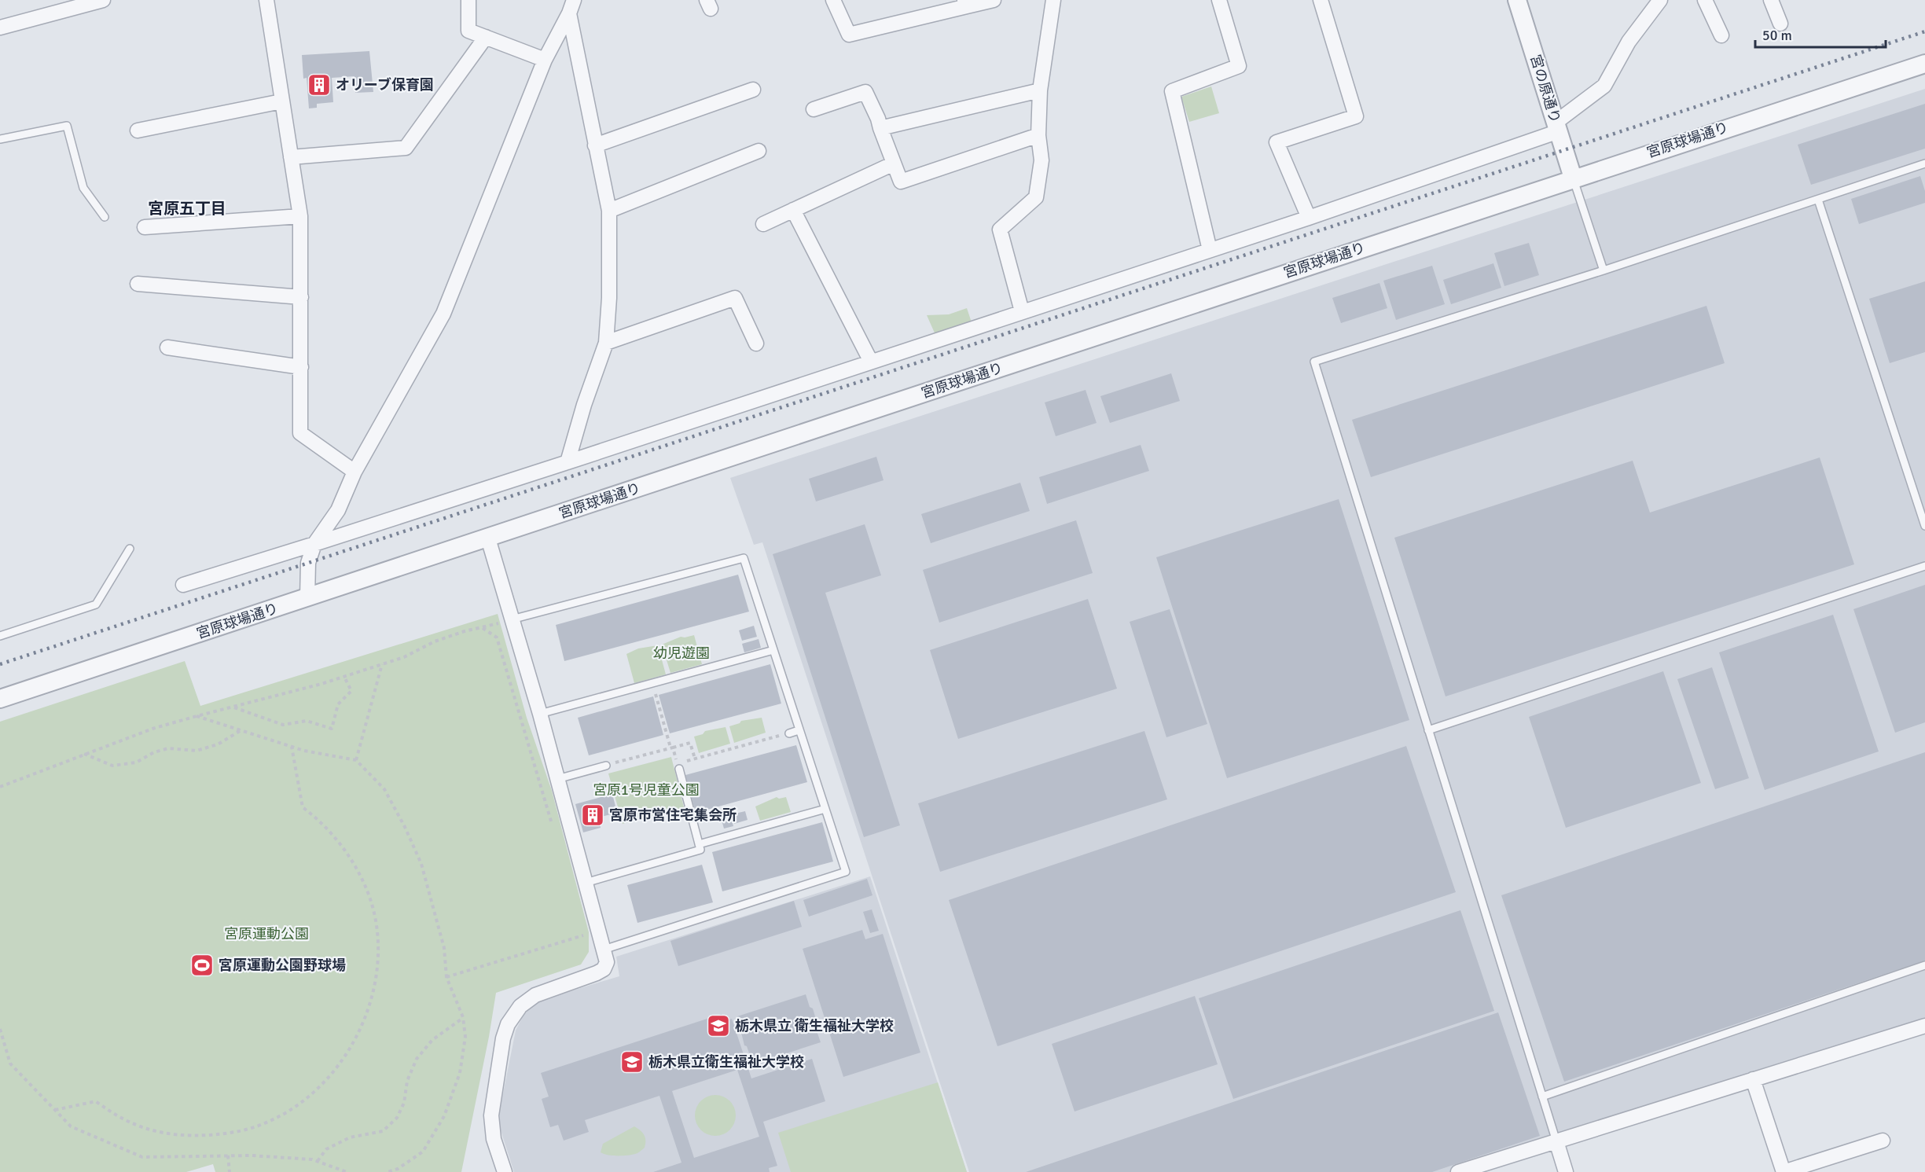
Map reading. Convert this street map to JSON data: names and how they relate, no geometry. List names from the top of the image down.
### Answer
{
  "streets": {
    "street": ["宮の原通り", "宮原球場通り"]
  },
  "crossings": [
    ["宮の原通り", "宮原球場通り"]
  ],
  "districts": ["宮原五丁目"],
  "parks": ["幼児遊園", "宮原1号児童公園", "宮原運動公園"],
  "places": {
    "building": ["オリーブ保育園", "宮原市営住宅集会所"],
    "sports": ["宮原運動公園野球場"],
    "school or university": ["栃木県立 衛生福祉大学校", "栃木県立衛生福祉大学校"]
  },
  "scale_bar": "50 m"
}
